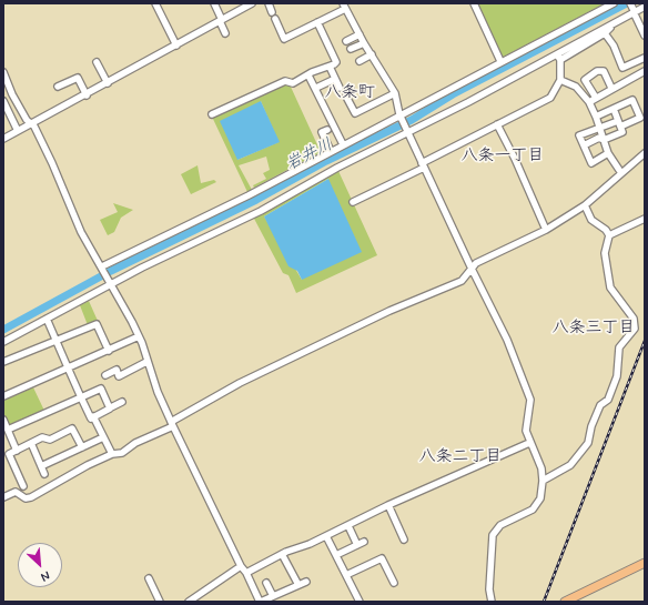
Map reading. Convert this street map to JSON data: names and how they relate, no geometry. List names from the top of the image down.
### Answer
{
  "districts": [
    "八条町",
    "八条一丁目",
    "八条三丁目",
    "八条二丁目"
  ],
  "water": ["岩井川"],
  "north": "bottom right"
}
